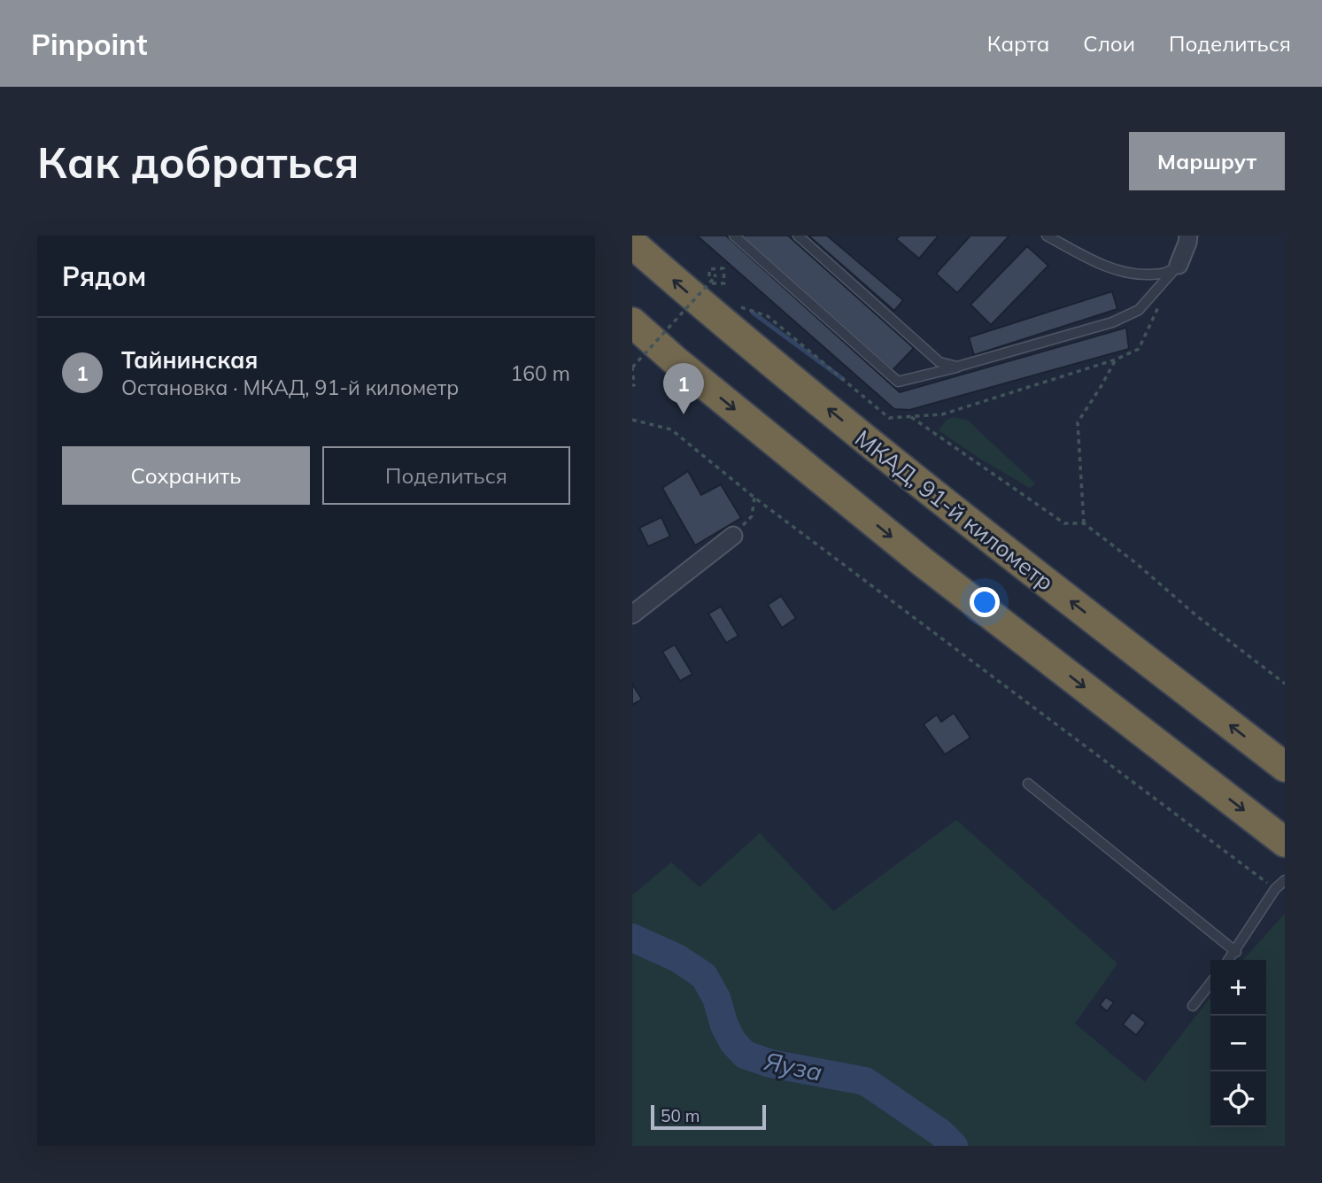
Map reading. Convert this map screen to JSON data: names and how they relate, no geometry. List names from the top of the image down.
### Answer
{
  "streets": {
    "highway": ["МКАД, 91-й километр"]
  },
  "water": ["Яуза"],
  "scale_bar": "50 m",
  "page": {
    "header": "Pinpoint",
    "nav": ["Карта", "Слои", "Поделиться"],
    "buttons": [
      "Маршрут",
      ["Сохранить", "Поделиться"]
    ],
    "title": "Как добраться",
    "heading": "Рядом",
    "list": [
      {
        "mark": "1",
        "name": "Тайнинская",
        "note": "Остановка · МКАД, 91-й километр",
        "value": "160 m"
      }
    ],
    "pins": "1",
    "map_buttons": ["+", "−"],
    "scale": "50 m"
  }
}
